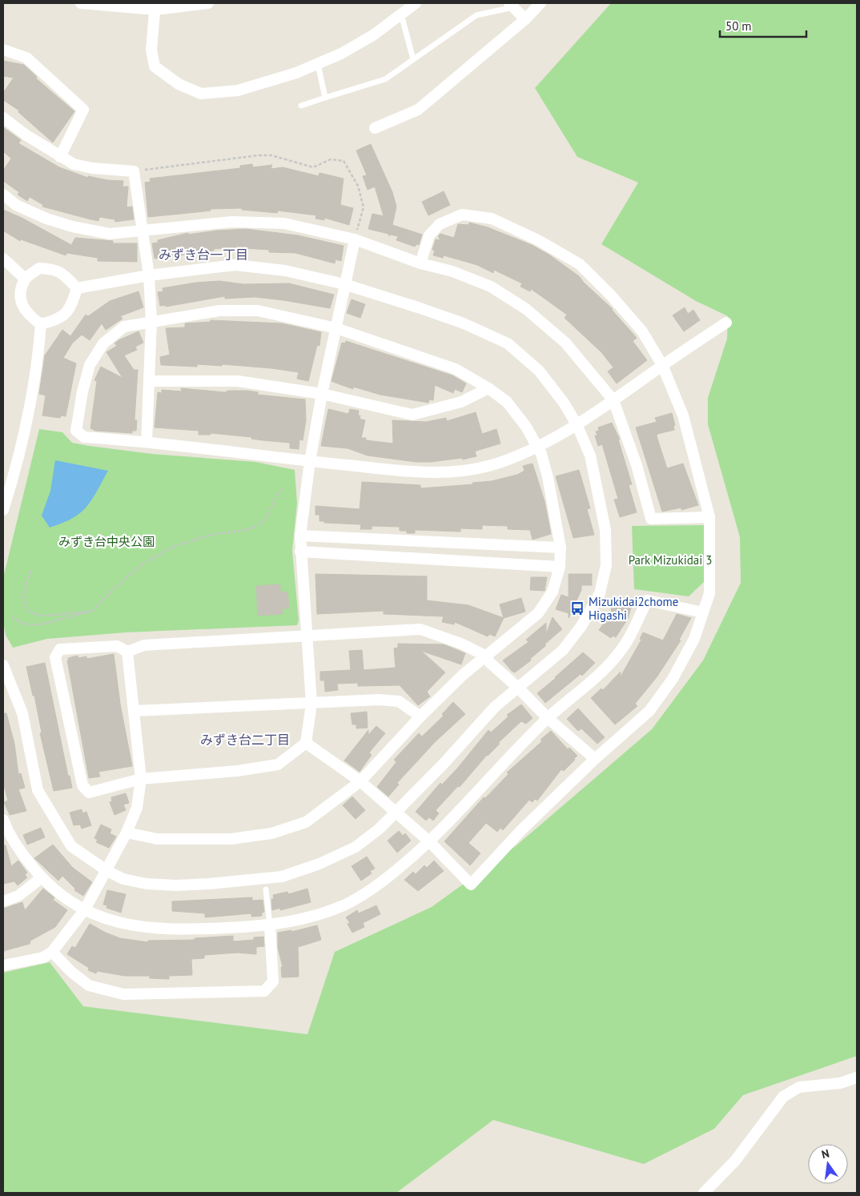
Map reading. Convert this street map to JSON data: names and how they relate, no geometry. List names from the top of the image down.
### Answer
{
  "districts": ["みずき台一丁目", "みずき台二丁目"],
  "parks": ["みずき台中央公園", "Park Mizukidai 3"],
  "places": {
    "bus stop": ["Mizukidai2chome Higashi"]
  },
  "scale_bar": "50 m",
  "north": "top"
}
